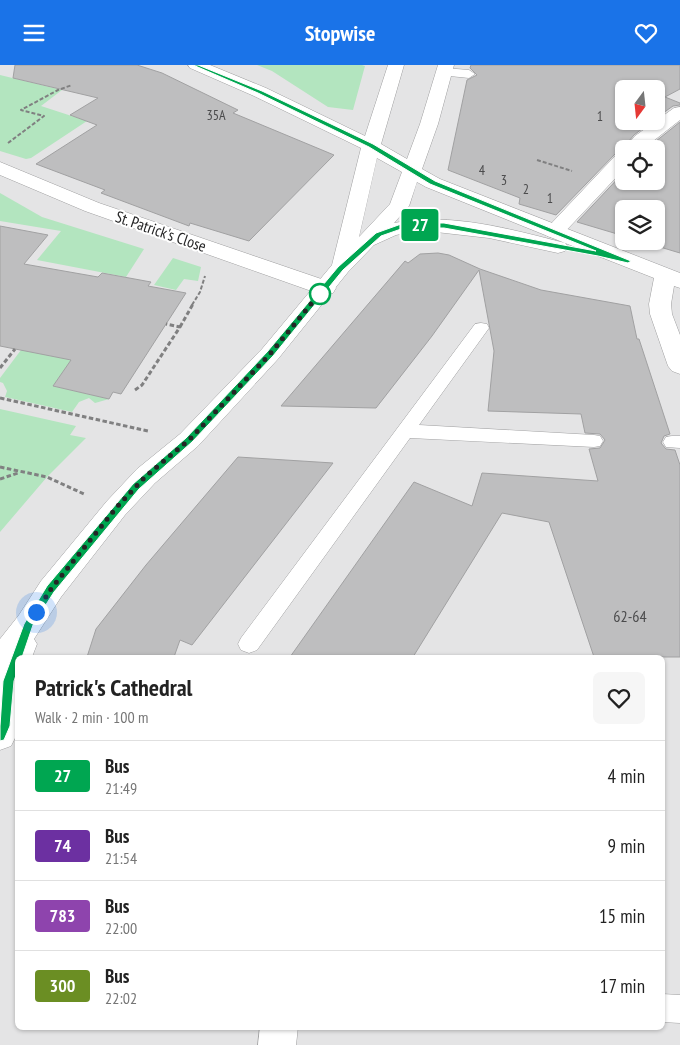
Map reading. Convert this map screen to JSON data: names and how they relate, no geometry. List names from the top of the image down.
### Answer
{
  "streets": {
    "main road": ["St. Patrick's Close"]
  },
  "lines": ["bus line 27"],
  "house_numbers": [
    "35A",
    "1",
    "4",
    "3",
    "2",
    "1",
    "62-64"
  ],
  "north": "bottom",
  "page": {
    "header": "Stopwise",
    "on_map": "27",
    "heading": ["Patrick's Cathedral", "Walk · 2 min · 100 m"],
    "list": [
      {
        "mark": "27",
        "name": "Bus",
        "note": "21:49",
        "value": "4 min"
      },
      {
        "mark": "74",
        "name": "Bus",
        "note": "21:54",
        "value": "9 min"
      },
      {
        "mark": "783",
        "name": "Bus",
        "note": "22:00",
        "value": "15 min"
      },
      {
        "mark": "300",
        "name": "Bus",
        "note": "22:02",
        "value": "17 min"
      }
    ]
  }
}
